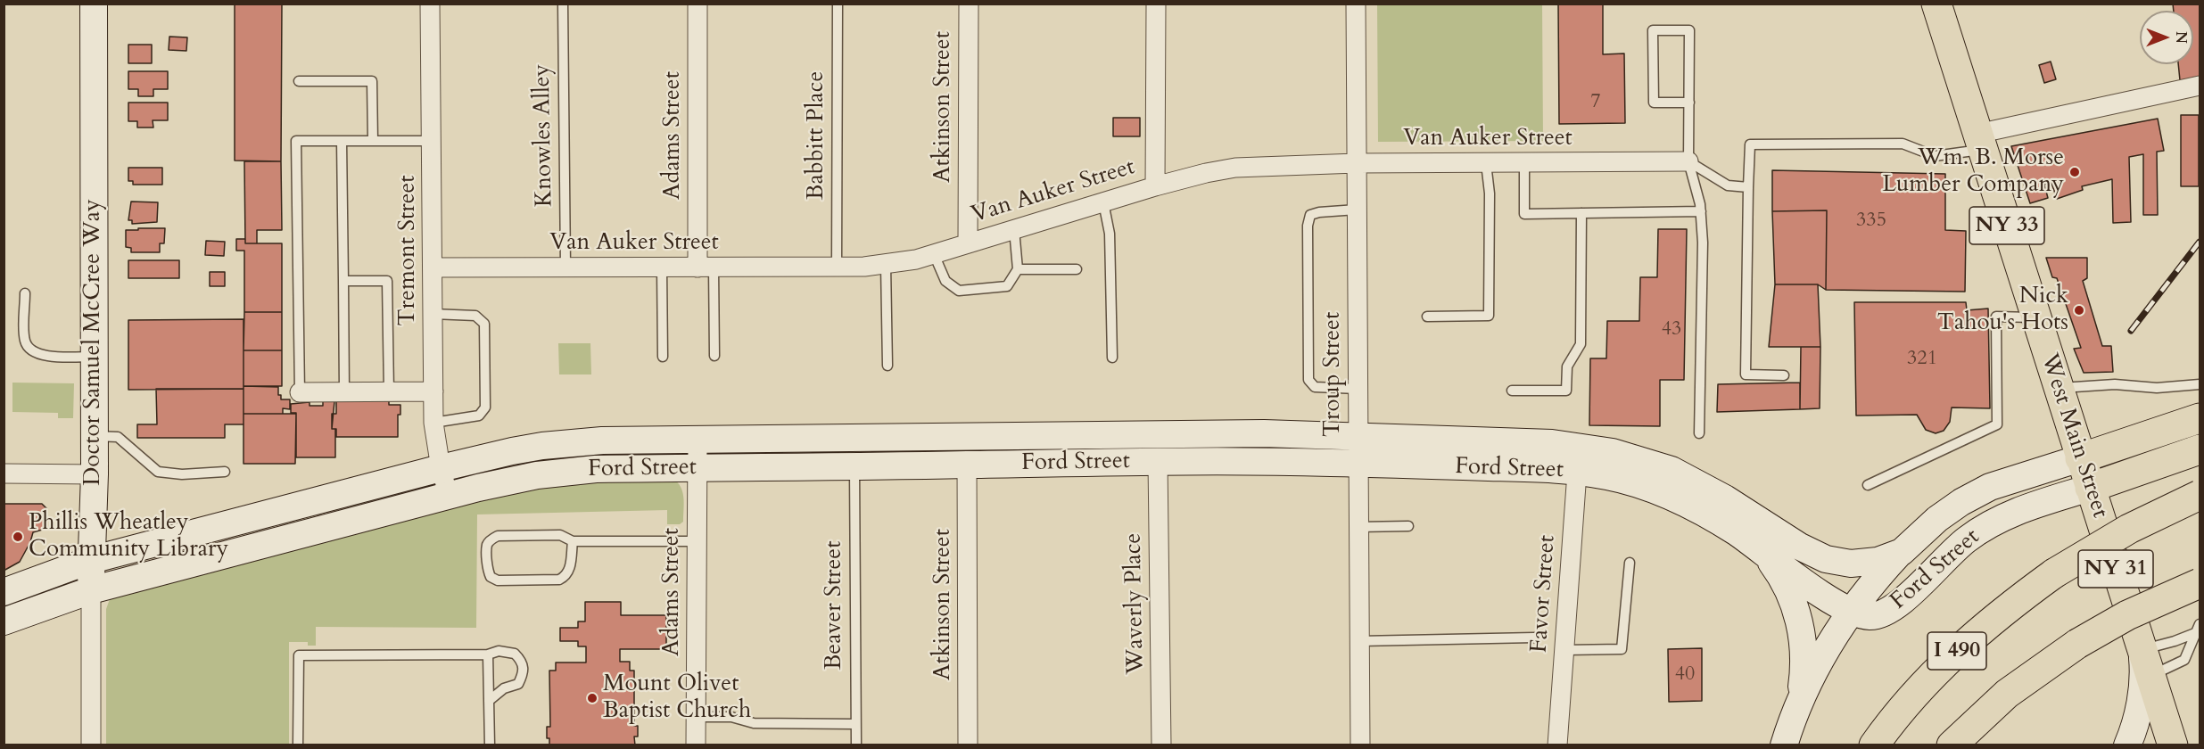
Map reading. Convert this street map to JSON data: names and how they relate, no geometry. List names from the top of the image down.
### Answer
{
  "streets": {
    "main road": [
      "NY 33",
      "Doctor Samuel McCree Way",
      "West Main Street",
      "Ford Street",
      "NY 31",
      "I 490"
    ],
    "street": [
      "Atkinson Street",
      "Adams Street",
      "Van Auker Street",
      "Tremont Street",
      "Troup Street",
      "Favor Street",
      "Waverly Place"
    ],
    "lane": ["Knowles Alley", "Babbitt Place", "Beaver Street"]
  },
  "crossings": [
    ["Atkinson Street", "Van Auker Street"],
    ["Atkinson Street", "Ford Street"],
    ["Knowles Alley", "Van Auker Street"],
    ["Adams Street", "Van Auker Street"],
    ["Adams Street", "Ford Street"],
    ["Babbitt Place", "Van Auker Street"],
    ["Van Auker Street", "Tremont Street"],
    ["Van Auker Street", "Troup Street"],
    ["Tremont Street", "Ford Street"],
    ["Doctor Samuel McCree Way", "Ford Street"],
    ["Troup Street", "Ford Street"],
    ["West Main Street", "Ford Street"],
    ["West Main Street", "NY 31"],
    ["Ford Street", "Favor Street"],
    ["Ford Street", "Waverly Place"],
    ["Ford Street", "Beaver Street"]
  ],
  "places": [
    "Wm. B. Morse Lumber Company",
    "Nick Tahou's Hots",
    "Phillis Wheatley Community Library",
    "Mount Olivet Baptist Church"
  ],
  "house_numbers": [
    "7",
    "335",
    "43",
    "321",
    "40"
  ],
  "north": "right"
}
